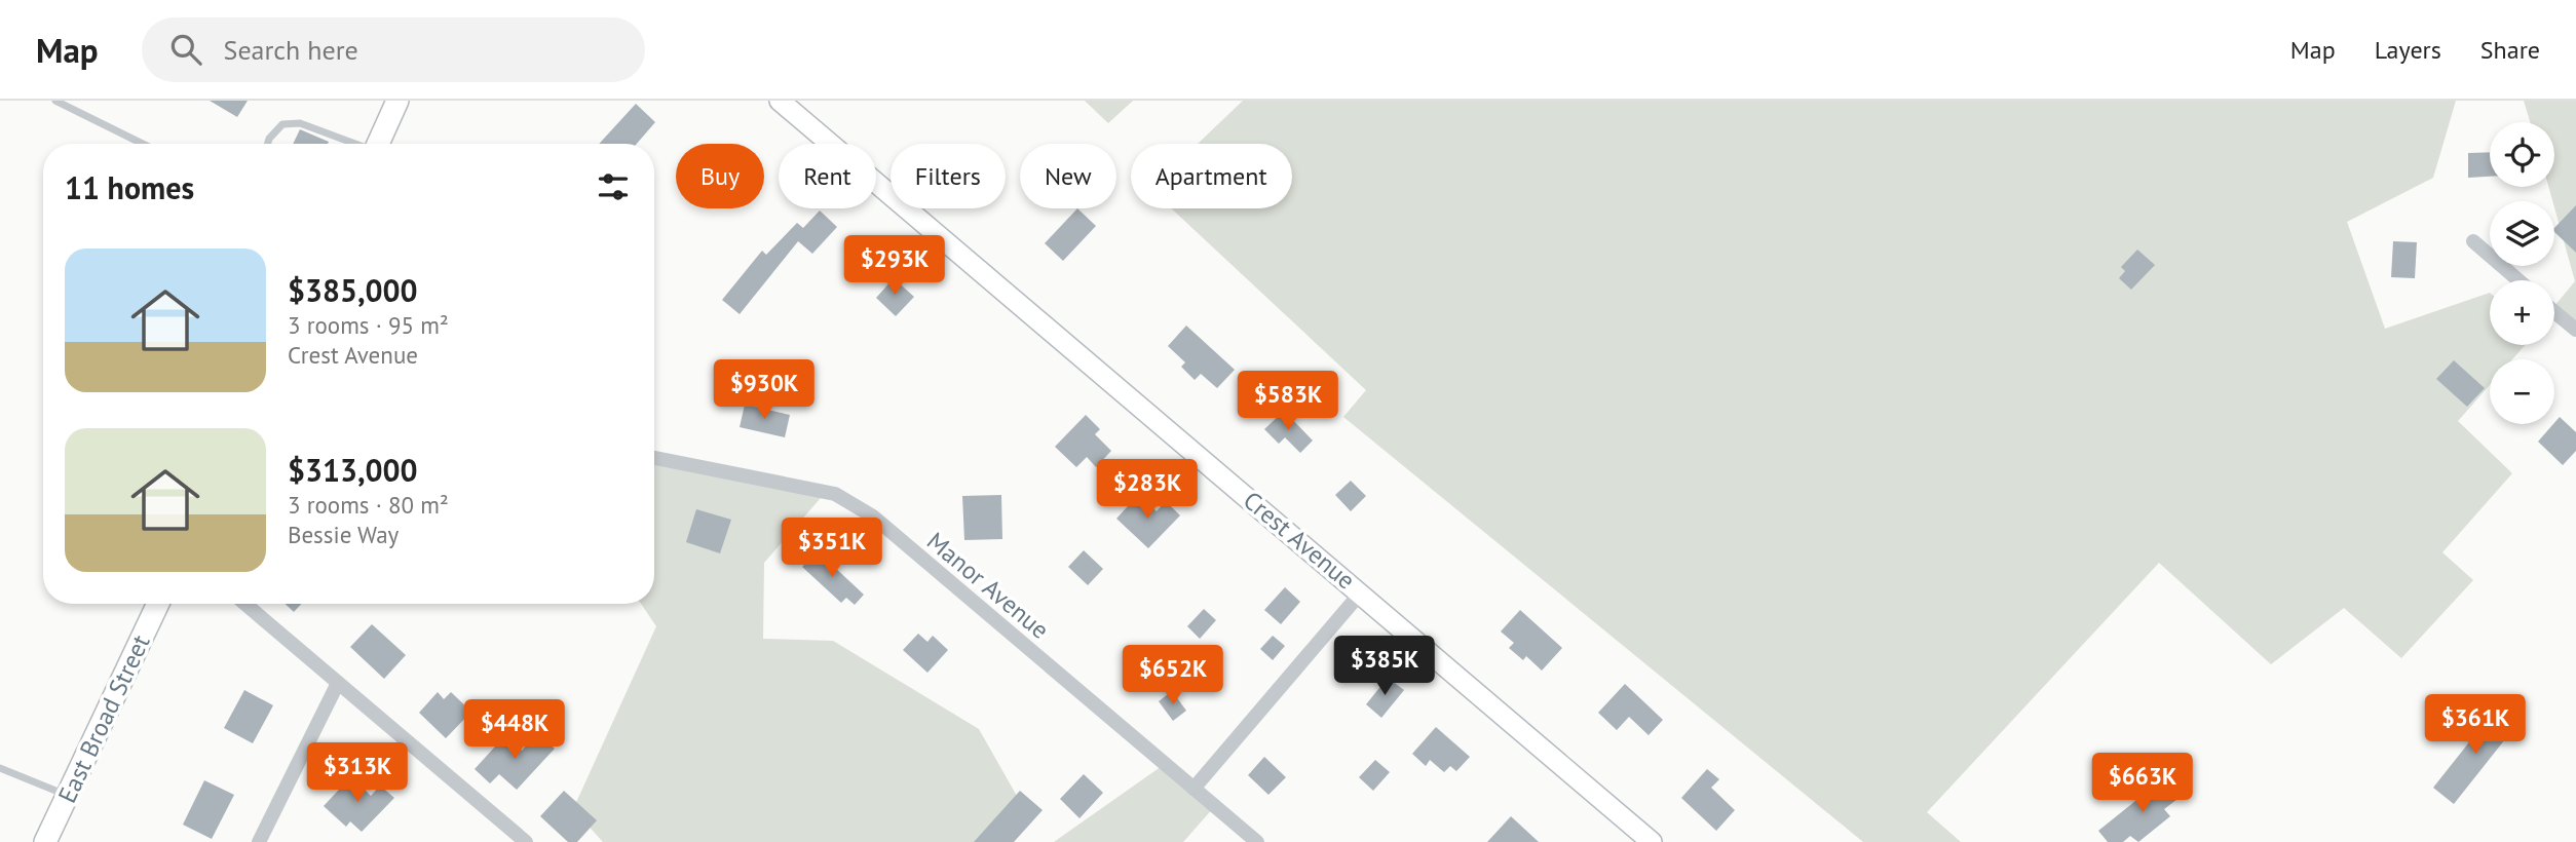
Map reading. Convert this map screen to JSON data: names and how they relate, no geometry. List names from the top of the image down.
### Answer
{
  "streets": {
    "main road": ["East Broad Street"],
    "street": ["Crest Avenue", "Manor Avenue"]
  },
  "page": {
    "header": "Map",
    "search": "Search here",
    "nav": ["Map", "Layers", "Share"],
    "map_buttons": ["+", "−"],
    "chip": [
      "Buy",
      "Rent",
      "Filters",
      "New",
      "Apartment"
    ],
    "heading": "11 homes",
    "list": [
      {
        "name": "$385,000",
        "note": "3 rooms · 95 m² · Crest Avenue"
      },
      {
        "name": "$313,000",
        "note": "3 rooms · 80 m² · Bessie Way"
      }
    ],
    "price": [
      "$293K",
      "$930K",
      "$583K",
      "$283K",
      "$351K",
      "$385K",
      "$652K",
      "$361K",
      "$448K",
      "$313K",
      "$663K"
    ]
  }
}
